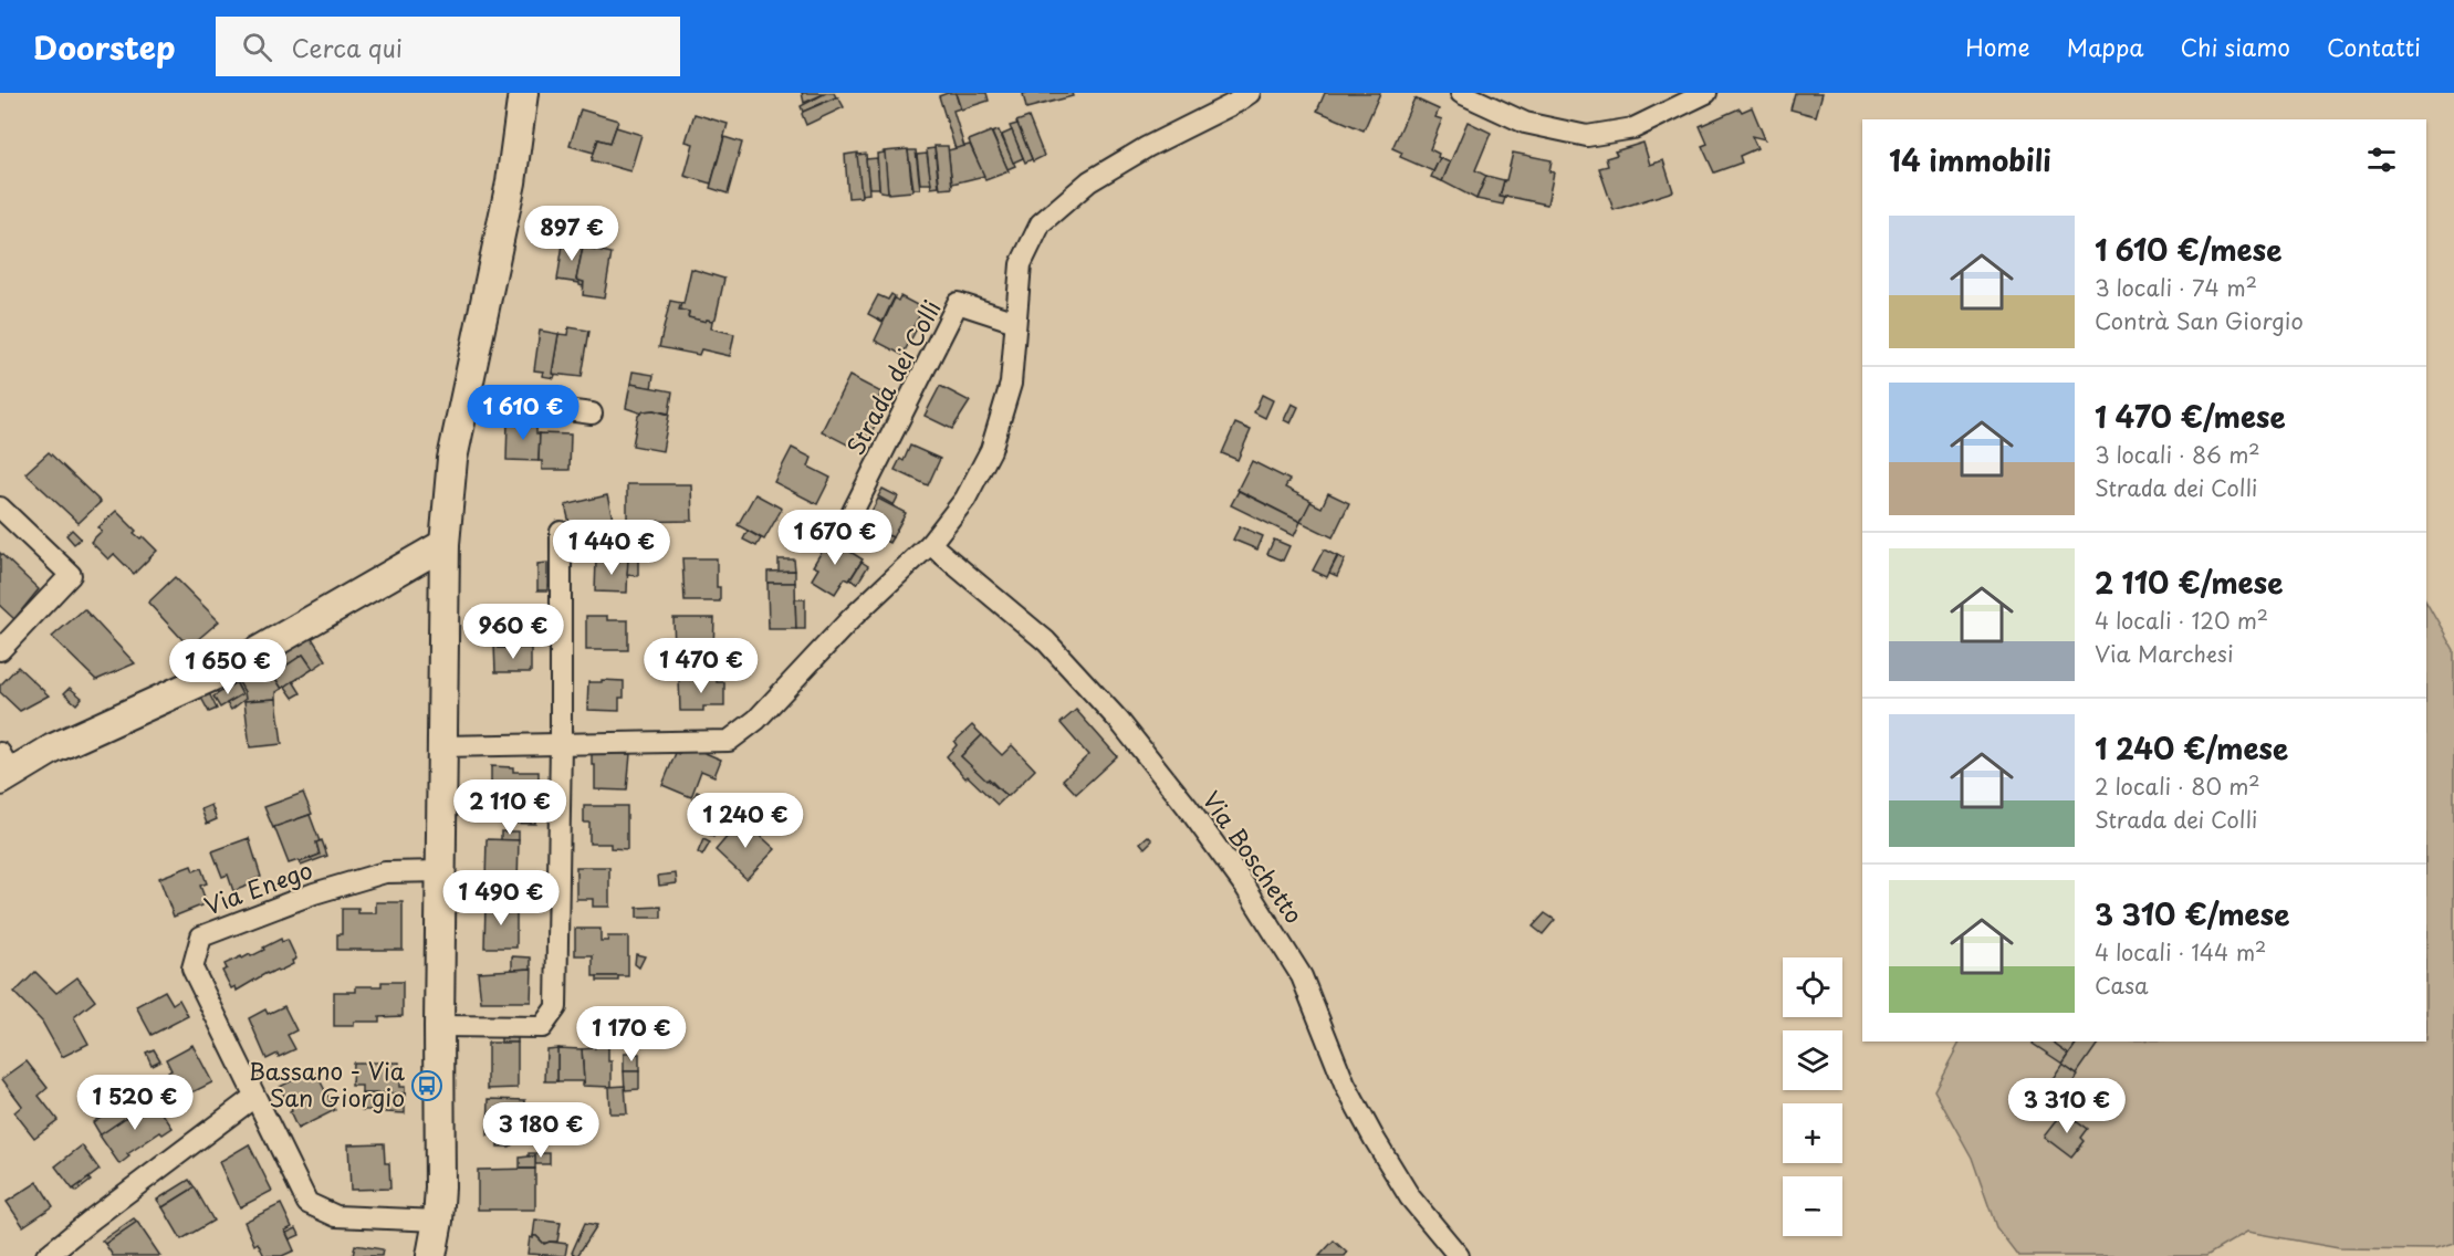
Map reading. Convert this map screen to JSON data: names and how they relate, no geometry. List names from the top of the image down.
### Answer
{
  "streets": {
    "street": ["Strada dei Colli", "Via Boschetto", "Via Enego"]
  },
  "places": {
    "bus stop": ["Bassano - Via San Giorgio"]
  },
  "page": {
    "header": "Doorstep",
    "search": "Cerca qui",
    "nav": [
      "Home",
      "Mappa",
      "Chi siamo",
      "Contatti"
    ],
    "heading": "14 immobili",
    "list": [
      {
        "name": "1 610 €/mese",
        "note": "3 locali · 74 m² · Contrà San Giorgio"
      },
      {
        "name": "1 470 €/mese",
        "note": "3 locali · 86 m² · Strada dei Colli"
      },
      {
        "name": "2 110 €/mese",
        "note": "4 locali · 120 m² · Via Marchesi"
      },
      {
        "name": "1 240 €/mese",
        "note": "2 locali · 80 m² · Strada dei Colli"
      },
      {
        "name": "3 310 €/mese",
        "note": "4 locali · 144 m² · Casa"
      }
    ],
    "price": [
      "897 €",
      "1 610 €",
      "1 670 €",
      "1 440 €",
      "960 €",
      "1 470 €",
      "1 650 €",
      "2 110 €",
      "1 240 €",
      "1 490 €",
      "1 170 €",
      "1 520 €",
      "3 310 €",
      "3 180 €"
    ],
    "map_buttons": ["+", "−"]
  }
}
